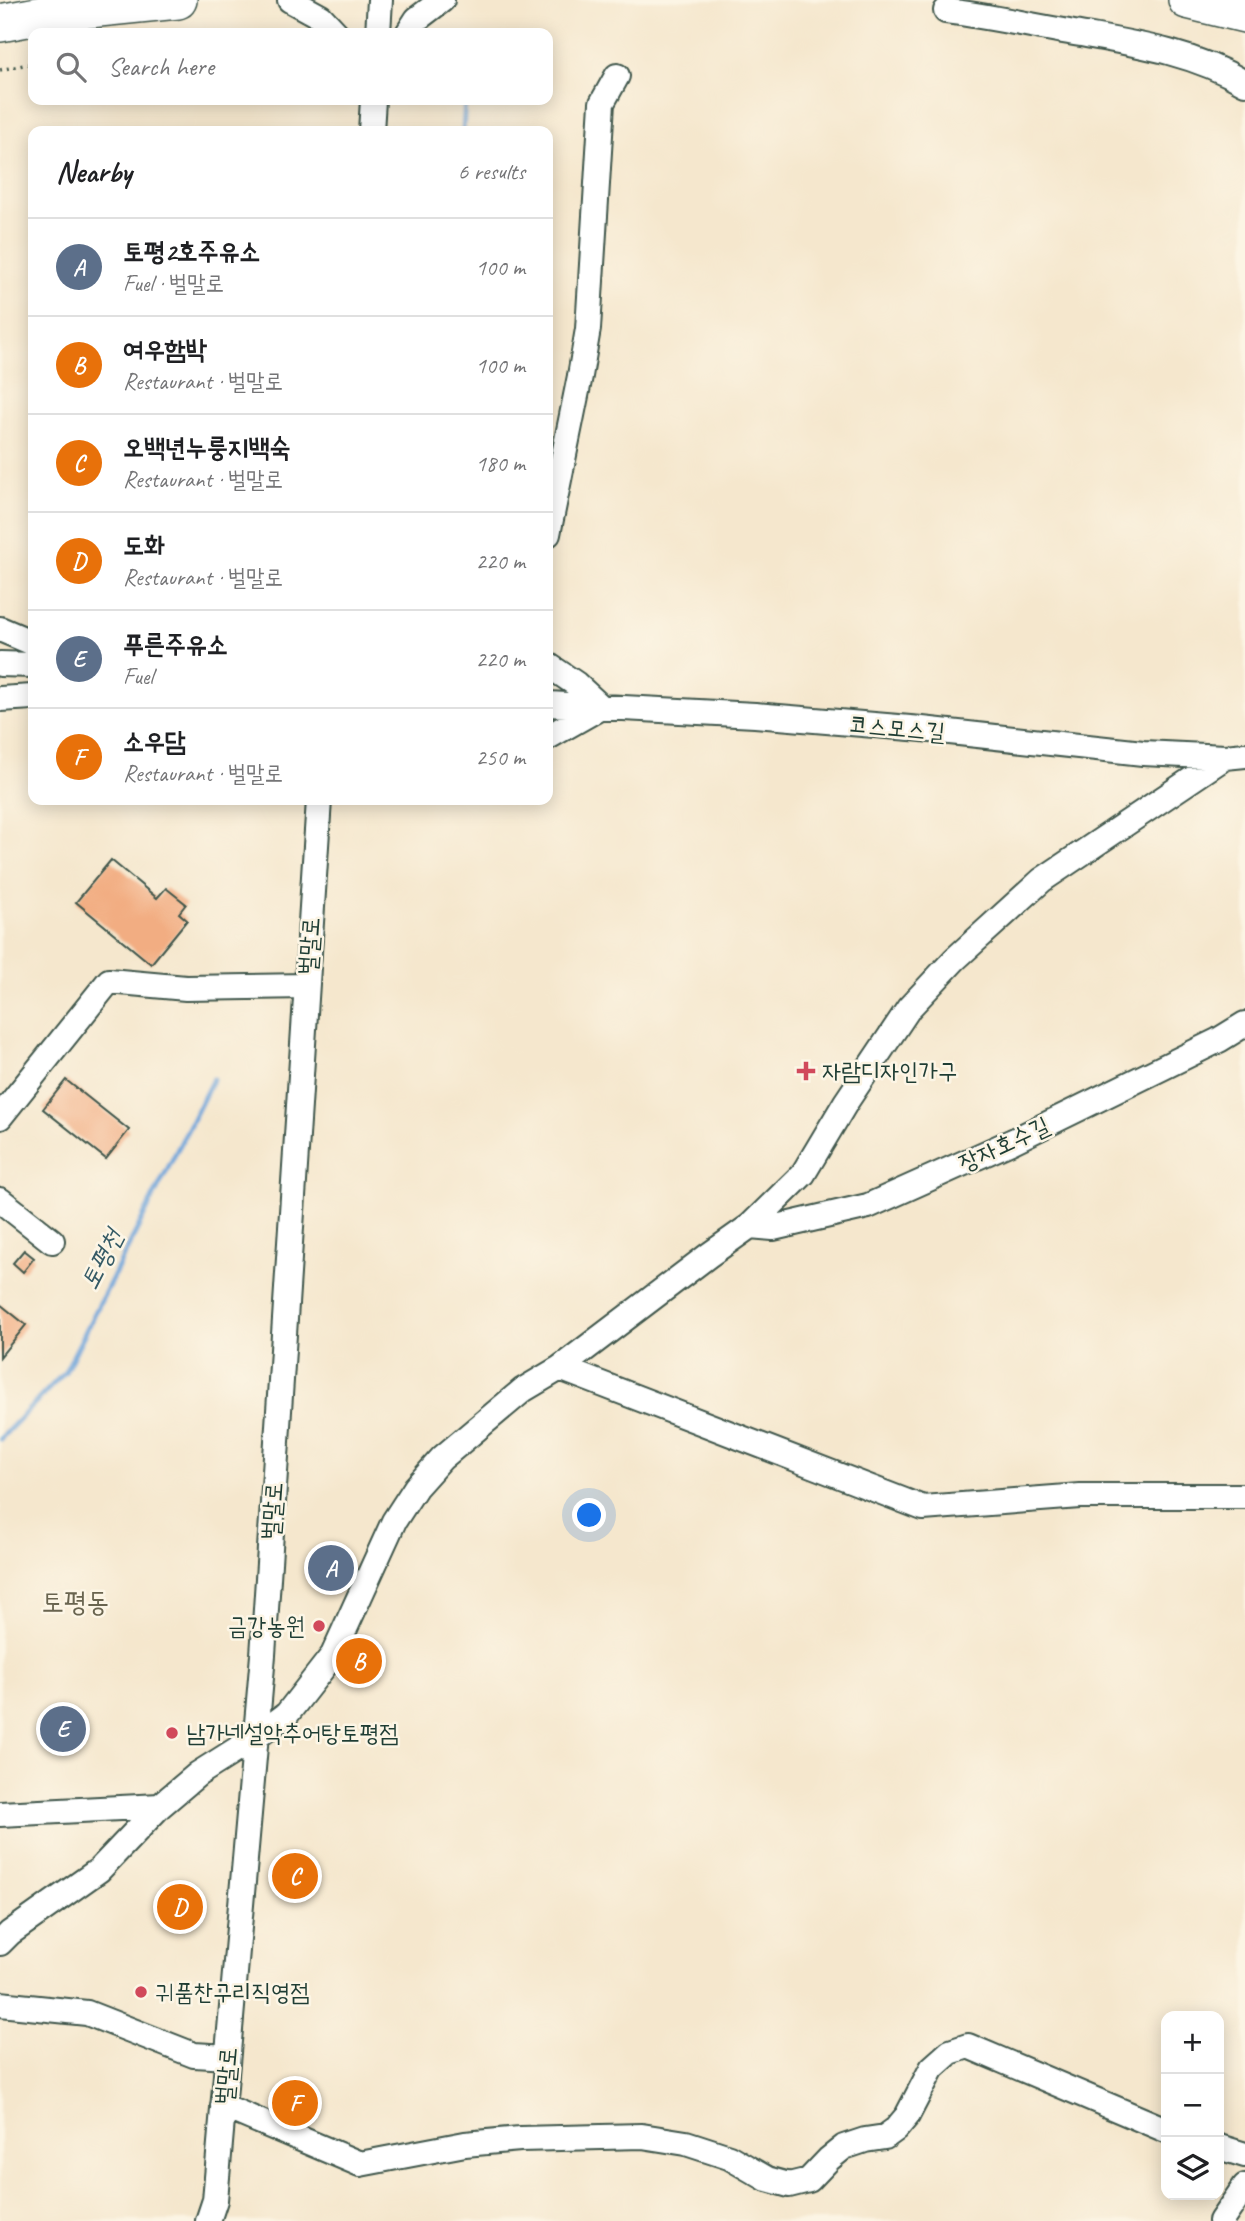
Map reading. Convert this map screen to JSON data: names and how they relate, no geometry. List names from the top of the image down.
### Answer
{
  "streets": {
    "street": ["코스모스길", "벌말로", "장자호수길"]
  },
  "districts": ["토평동"],
  "water": ["토평천"],
  "places": {
    "health": ["자람디자인가구"],
    "other": ["금강농원", "남가네설악추어탕토평점", "귀품찬구리직영점"]
  },
  "page": {
    "search": "Search here",
    "heading": ["Nearby", "6 results"],
    "list": [
      {
        "mark": "A",
        "name": "토평2호주유소",
        "note": "Fuel · 벌말로",
        "value": "100 m"
      },
      {
        "mark": "B",
        "name": "여우함박",
        "note": "Restaurant · 벌말로",
        "value": "100 m"
      },
      {
        "mark": "C",
        "name": "오백년누룽지백숙",
        "note": "Restaurant · 벌말로",
        "value": "180 m"
      },
      {
        "mark": "D",
        "name": "도화",
        "note": "Restaurant · 벌말로",
        "value": "220 m"
      },
      {
        "mark": "E",
        "name": "푸른주유소",
        "note": "Fuel",
        "value": "220 m"
      },
      {
        "mark": "F",
        "name": "소우담",
        "note": "Restaurant · 벌말로",
        "value": "250 m"
      }
    ],
    "pins": [
      "A",
      "B",
      "E",
      "C",
      "D",
      "F"
    ],
    "map_buttons": ["+", "−"]
  }
}
